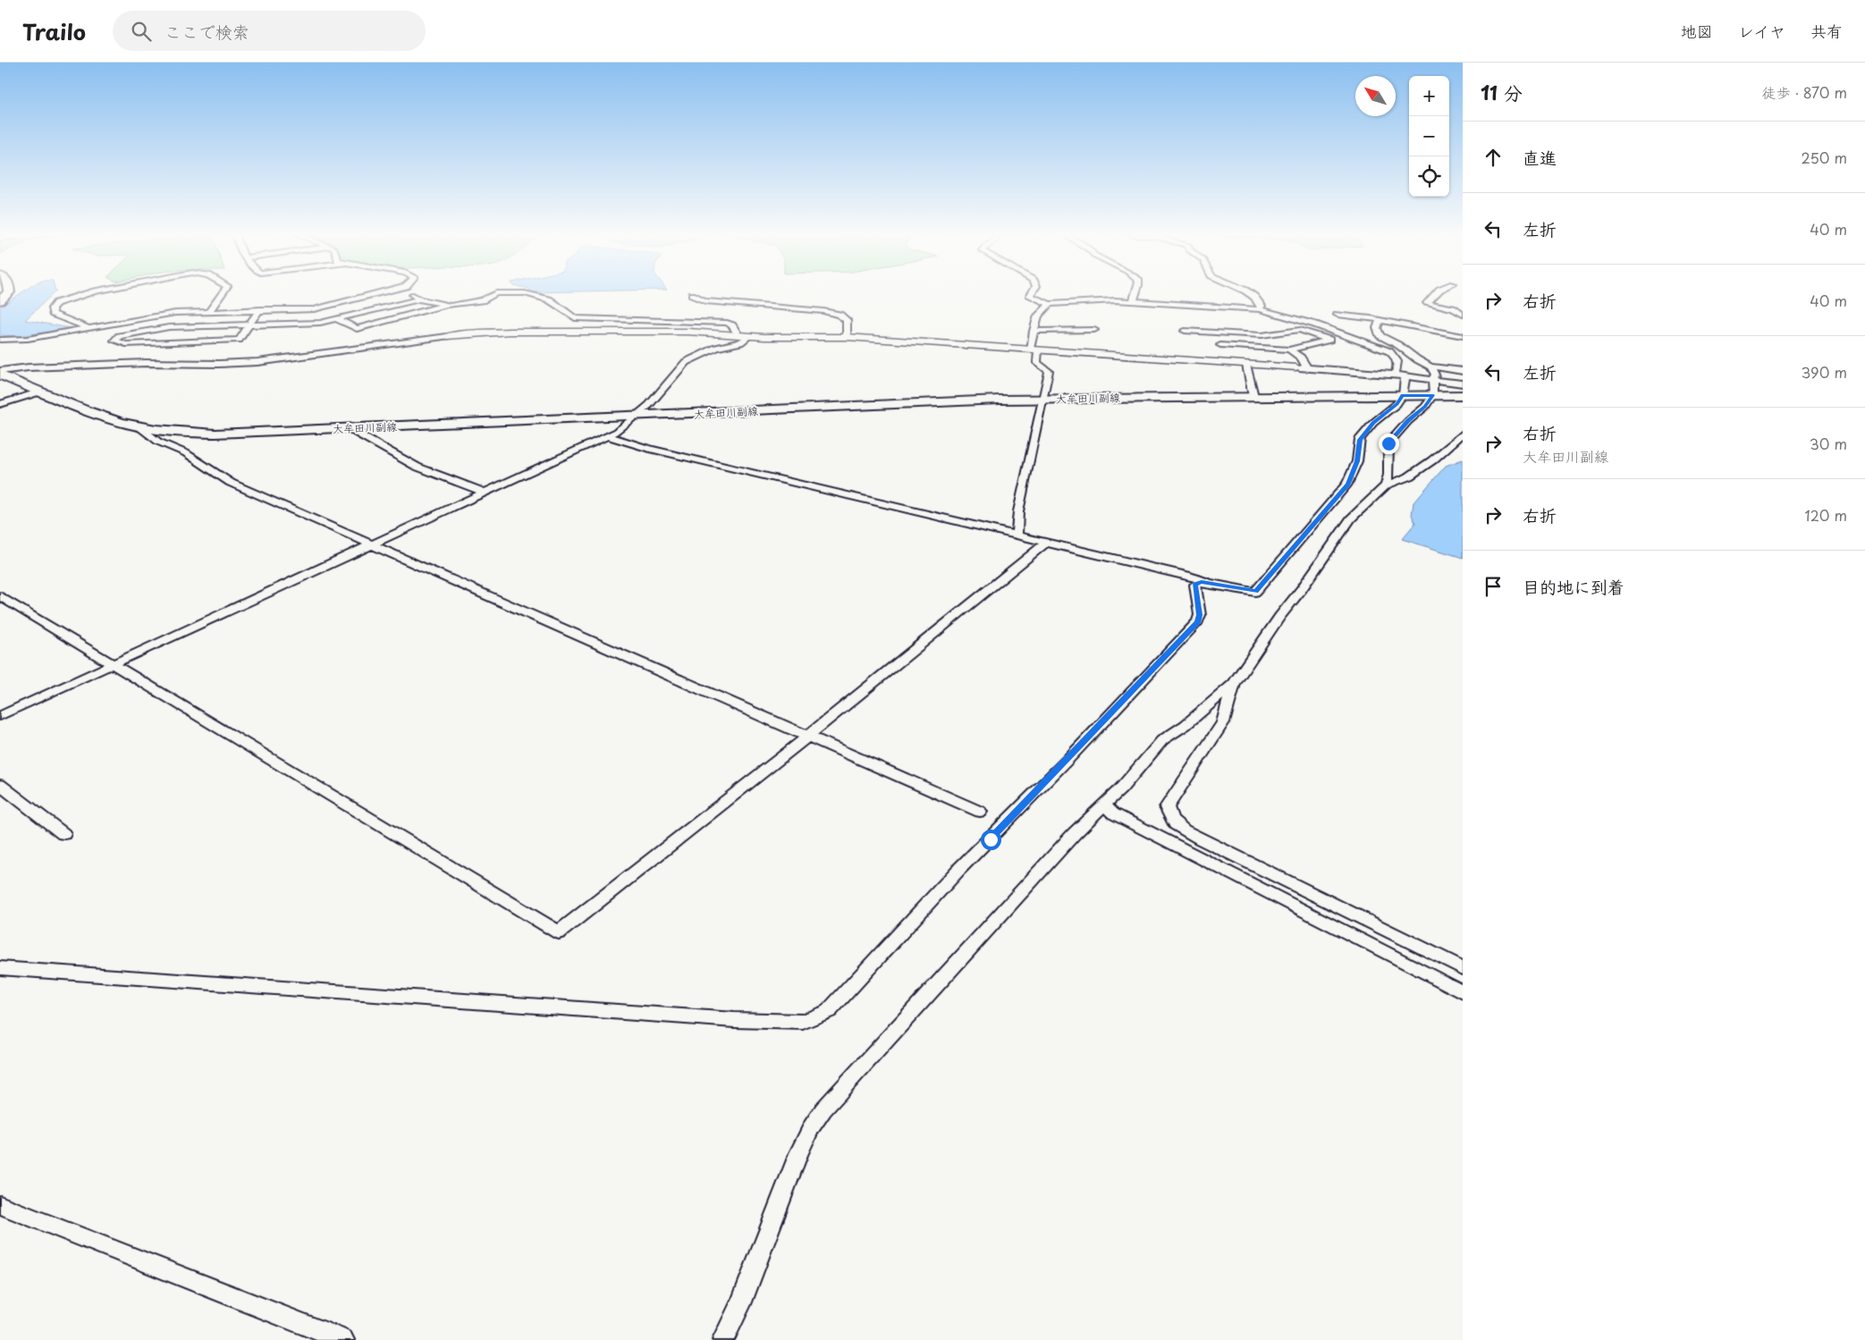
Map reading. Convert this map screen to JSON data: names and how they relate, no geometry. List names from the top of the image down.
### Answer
{
  "streets": {
    "main road": ["大牟田川副線"]
  },
  "north": "top left",
  "page": {
    "header": "Trailo",
    "search": "ここで検索",
    "nav": ["地図", "レイヤ", "共有"],
    "heading": ["11 分", "徒歩 · 870 m"],
    "map_buttons": ["+", "−"],
    "list": [
      ["直進", "250 m"],
      ["左折", "40 m"],
      ["右折", "40 m"],
      ["左折", "390 m"],
      ["右折", "大牟田川副線", "30 m"],
      ["右折", "120 m"],
      "目的地に到着"
    ]
  }
}
